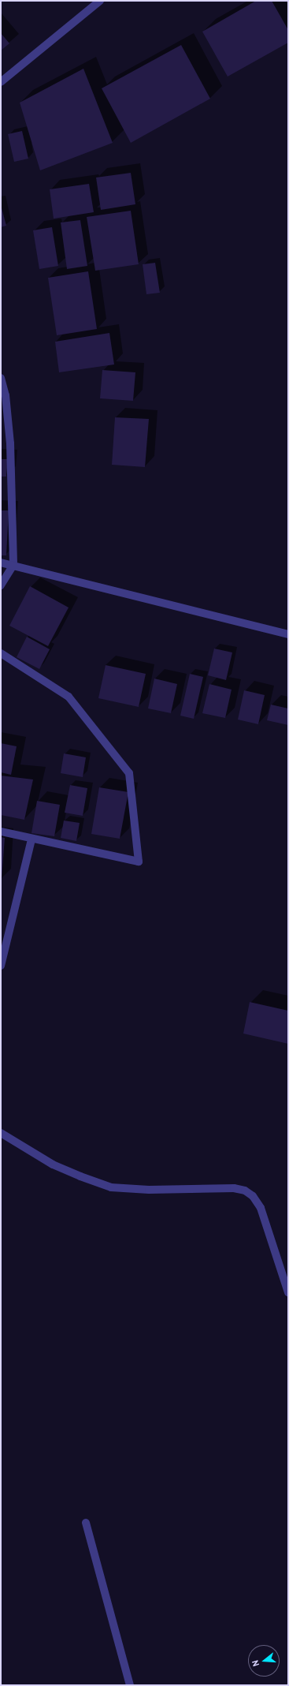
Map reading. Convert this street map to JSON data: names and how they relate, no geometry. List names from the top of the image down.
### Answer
{
  "north": "left"
}
